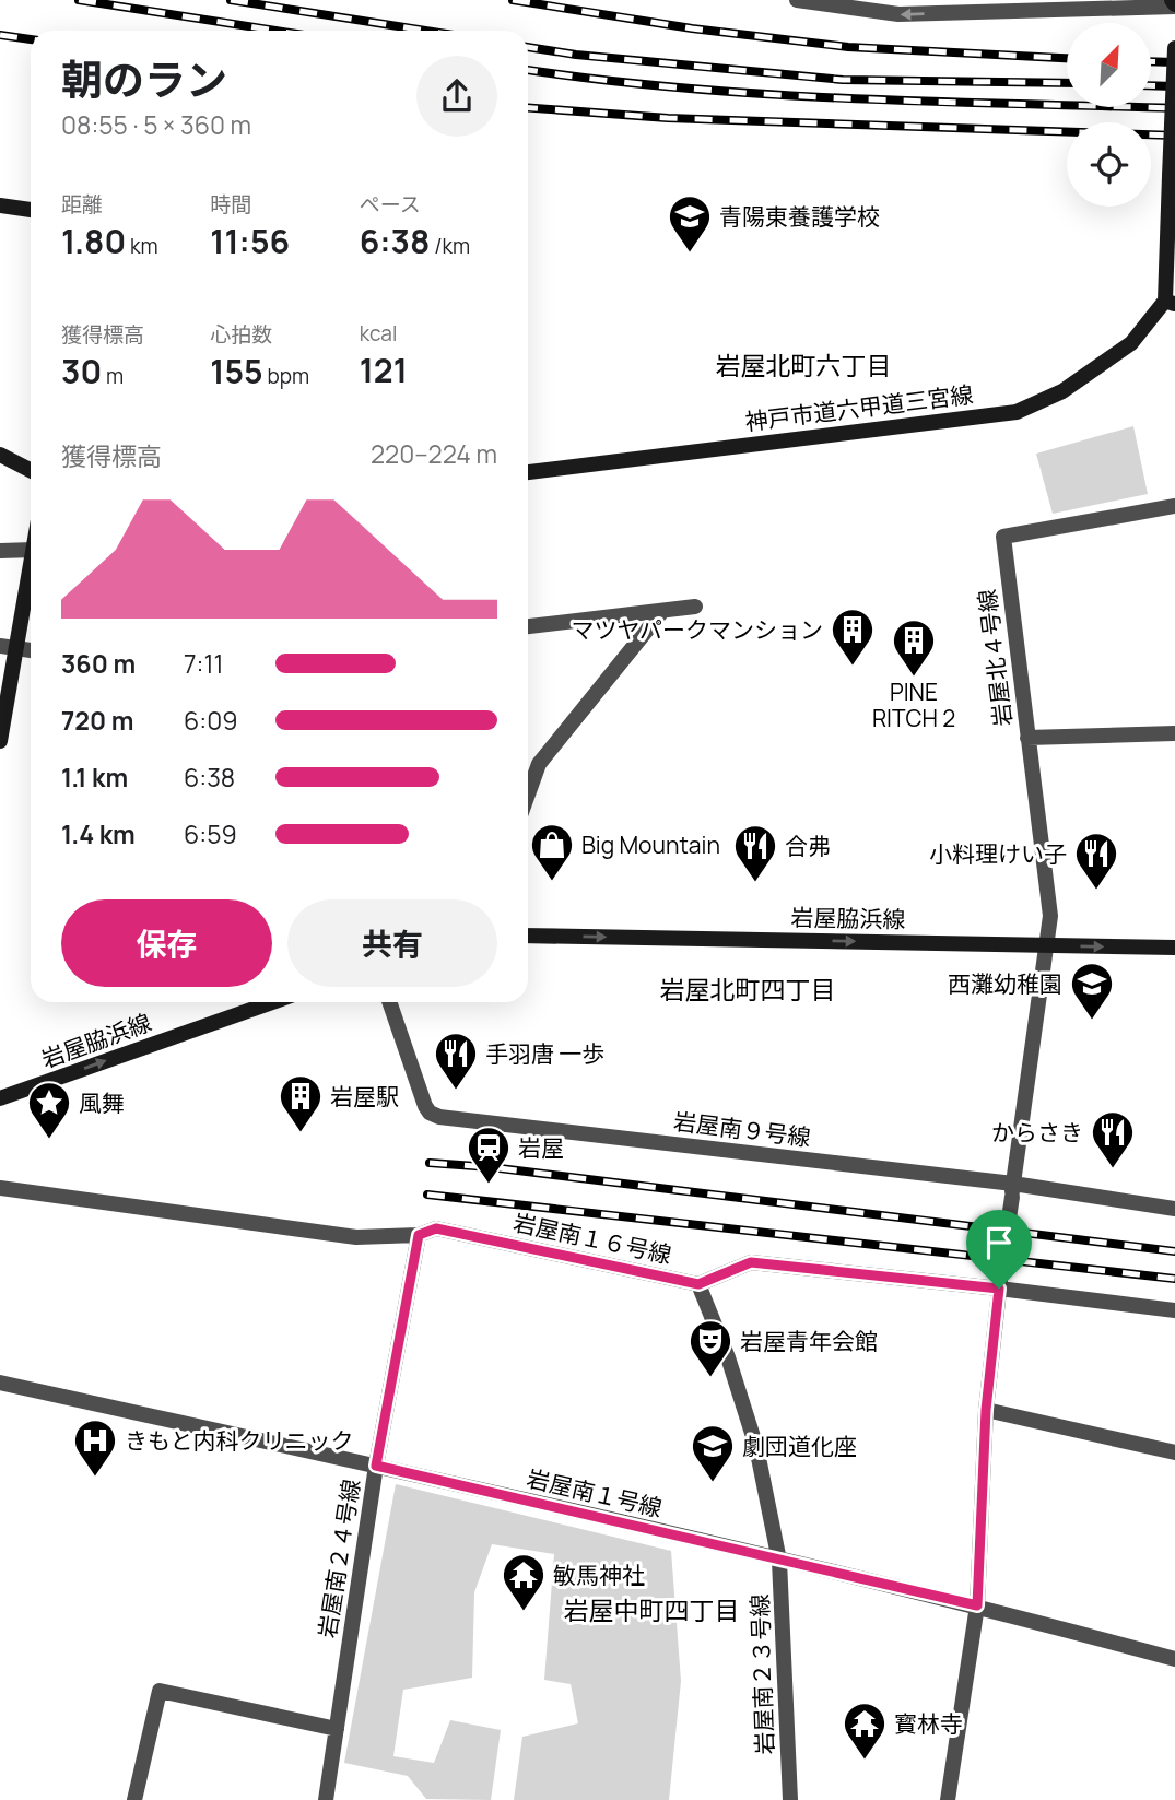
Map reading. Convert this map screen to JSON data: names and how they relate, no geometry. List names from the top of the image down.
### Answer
{
  "streets": {
    "street": [
      "神戸市道六甲道三宮線",
      "岩屋北４号線",
      "岩屋脇浜線",
      "岩屋南９号線",
      "岩屋南１６号線",
      "岩屋南１号線",
      "岩屋南２４号線",
      "岩屋南２３号線"
    ]
  },
  "crossings": [
    ["岩屋北４号線", "岩屋脇浜線"],
    ["岩屋北４号線", "岩屋南９号線"],
    ["岩屋北４号線", "岩屋南１６号線"],
    ["岩屋北４号線", "岩屋南１号線"],
    ["岩屋南１６号線", "岩屋南２４号線"],
    ["岩屋南１６号線", "岩屋南２３号線"],
    ["岩屋南１号線", "岩屋南２４号線"],
    ["岩屋南１号線", "岩屋南２３号線"]
  ],
  "one_way": ["岩屋脇浜線"],
  "districts": ["岩屋北町六丁目", "岩屋北町四丁目", "岩屋中町四丁目"],
  "places": {
    "school or university": ["青陽東養護学校", "西灘幼稚園", "劇団道化座"],
    "building": ["マツヤパークマンション", "PINE RITCH 2", "岩屋駅"],
    "shop": ["Big Mountain"],
    "restaurant": [
      "合弗",
      "小料理けい子",
      "手羽唐 一歩",
      "からさき"
    ],
    "place": ["風舞"],
    "station": ["岩屋"],
    "theatre": ["岩屋青年会館"],
    "hospital": ["きもと内科クリニック"],
    "temple": ["敏馬神社", "寳林寺"]
  },
  "north": "top right",
  "page": {
    "heading": ["朝のラン", "08:55 · 5 × 360 m"],
    "stats": [
      ["距離", "1.80 km"],
      ["時間", "11:56"],
      ["ペース", "6:38 /km"],
      ["獲得標高", "30 m"],
      ["心拍数", "155 bpm"],
      ["kcal", "121"]
    ],
    "chart": ["獲得標高", "220–224 m"],
    "list": [
      {
        "name": "360 m",
        "note": "7:11"
      },
      {
        "name": "720 m",
        "note": "6:09"
      },
      {
        "name": "1.1 km",
        "note": "6:38"
      },
      {
        "name": "1.4 km",
        "note": "6:59"
      }
    ],
    "buttons": ["保存", "共有"]
  }
}
